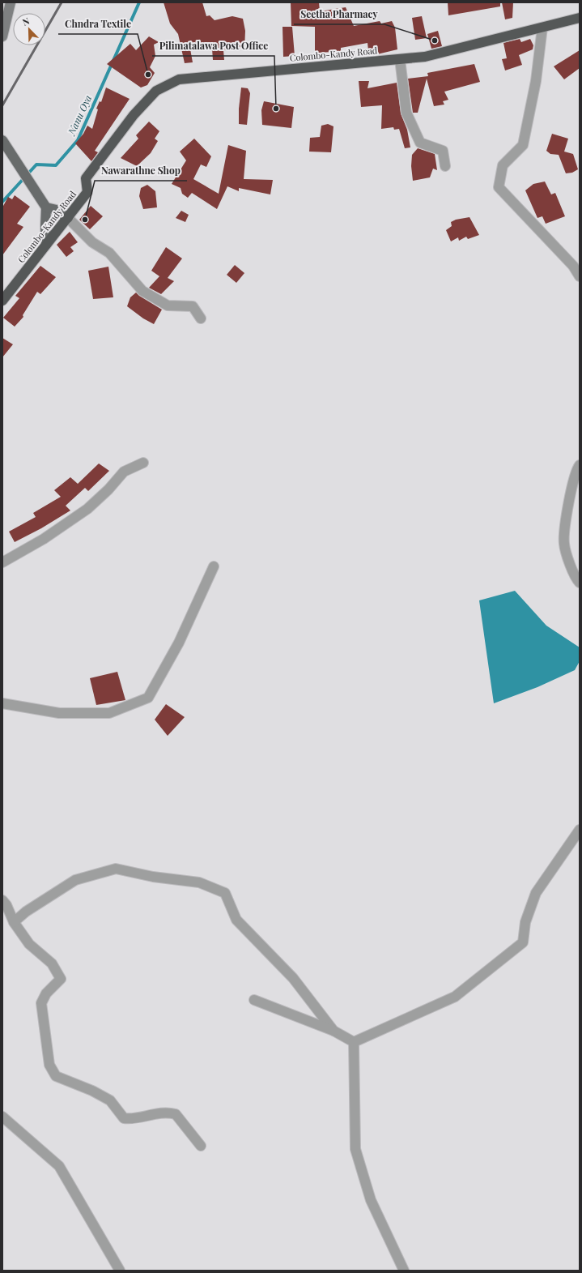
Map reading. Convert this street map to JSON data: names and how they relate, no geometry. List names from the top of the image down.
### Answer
{
  "streets": {
    "highway": ["Colombo-Kandy Road"]
  },
  "water": ["Nanu Oya"],
  "places": [
    "Seetha Pharmacy",
    "Chndra Textile",
    "Pilimatalawa Post Office",
    "Nawarathne Shop"
  ],
  "north": "top left"
}
